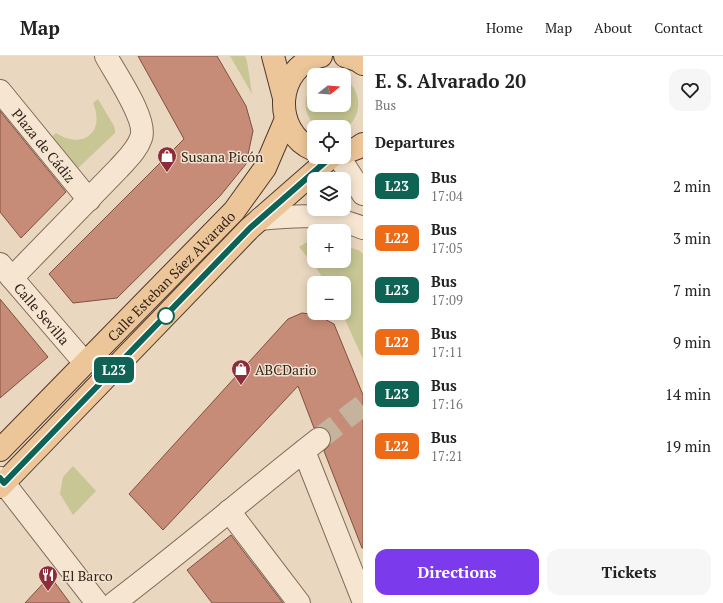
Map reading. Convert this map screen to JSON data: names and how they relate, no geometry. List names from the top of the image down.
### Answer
{
  "streets": {
    "main road": ["Calle Esteban Sáez Alvarado"],
    "street": ["Plaza de Cádiz", "Calle Sevilla"]
  },
  "crossings": [
    ["Calle Esteban Sáez Alvarado", "Calle Sevilla"]
  ],
  "places": {
    "shop": ["Susana Picón", "ABCDario"],
    "restaurant": ["El Barco"]
  },
  "lines": ["bus line L23"],
  "north": "right",
  "page": {
    "header": "Map",
    "nav": [
      "Home",
      "Map",
      "About",
      "Contact"
    ],
    "on_map": "L23",
    "heading": [
      ["E. S. Alvarado 20", "Bus"],
      "Departures"
    ],
    "map_buttons": ["+", "−"],
    "list": [
      {
        "mark": "L23",
        "name": "Bus",
        "note": "17:04",
        "value": "2 min"
      },
      {
        "mark": "L22",
        "name": "Bus",
        "note": "17:05",
        "value": "3 min"
      },
      {
        "mark": "L23",
        "name": "Bus",
        "note": "17:09",
        "value": "7 min"
      },
      {
        "mark": "L22",
        "name": "Bus",
        "note": "17:11",
        "value": "9 min"
      },
      {
        "mark": "L23",
        "name": "Bus",
        "note": "17:16",
        "value": "14 min"
      },
      {
        "mark": "L22",
        "name": "Bus",
        "note": "17:21",
        "value": "19 min"
      }
    ],
    "buttons": ["Directions", "Tickets"]
  }
}
